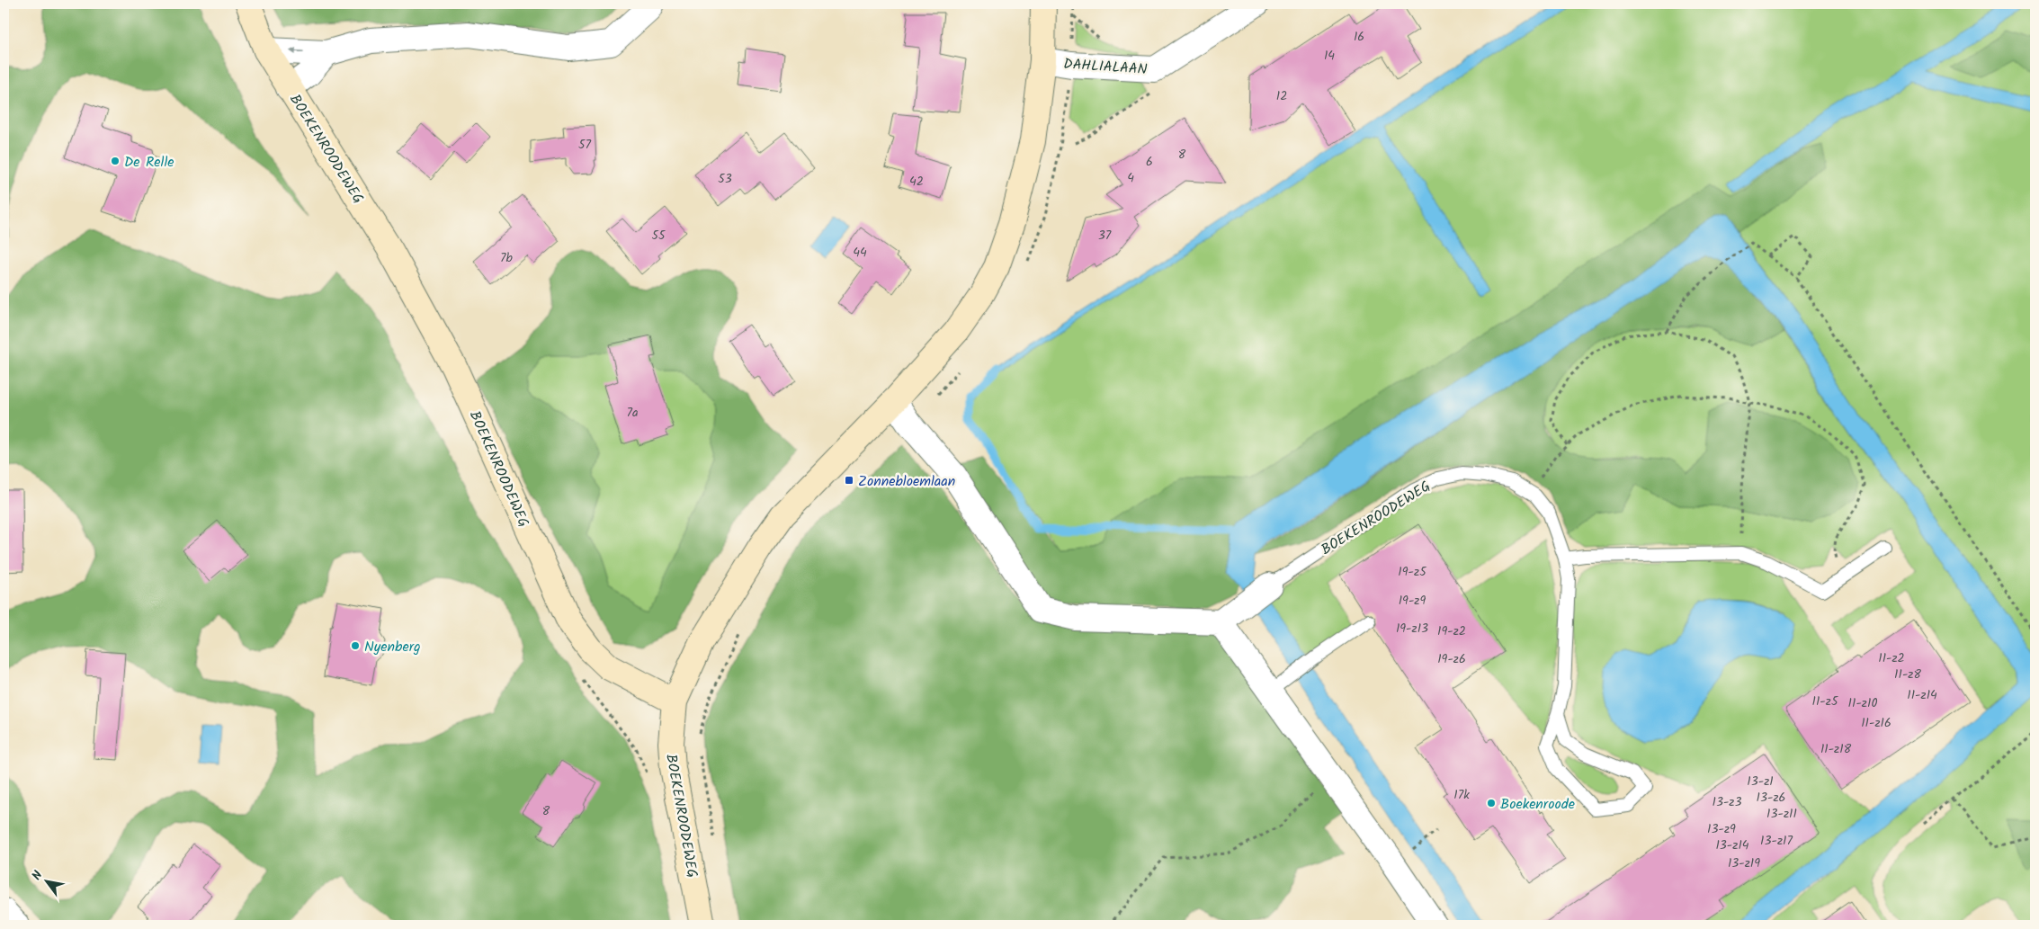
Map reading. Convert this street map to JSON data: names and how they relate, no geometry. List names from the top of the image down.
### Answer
{
  "streets": {
    "main road": ["BOEKENROODEWEG"],
    "street": ["DAHLIALAAN"]
  },
  "places": {
    "other": ["De Relle", "Nyenberg", "Boekenroode"],
    "transit": ["Zonnebloemlaan"]
  },
  "house_numbers": [
    "16",
    "14",
    "12",
    "57",
    "8",
    "6",
    "4",
    "53",
    "42",
    "55",
    "37",
    "44",
    "7b",
    "7a",
    "19-z5",
    "19-z9",
    "19-z13",
    "19-z2",
    "11-z2",
    "19-z6",
    "11-z8",
    "11-z14",
    "11-z5",
    "11-z10",
    "11-z16",
    "11-z18",
    "13-z1",
    "17k",
    "13-z6",
    "13-z3",
    "8",
    "13-z11",
    "13-z9",
    "13-z17",
    "13-z14",
    "13-z19"
  ],
  "north": "top left"
}
